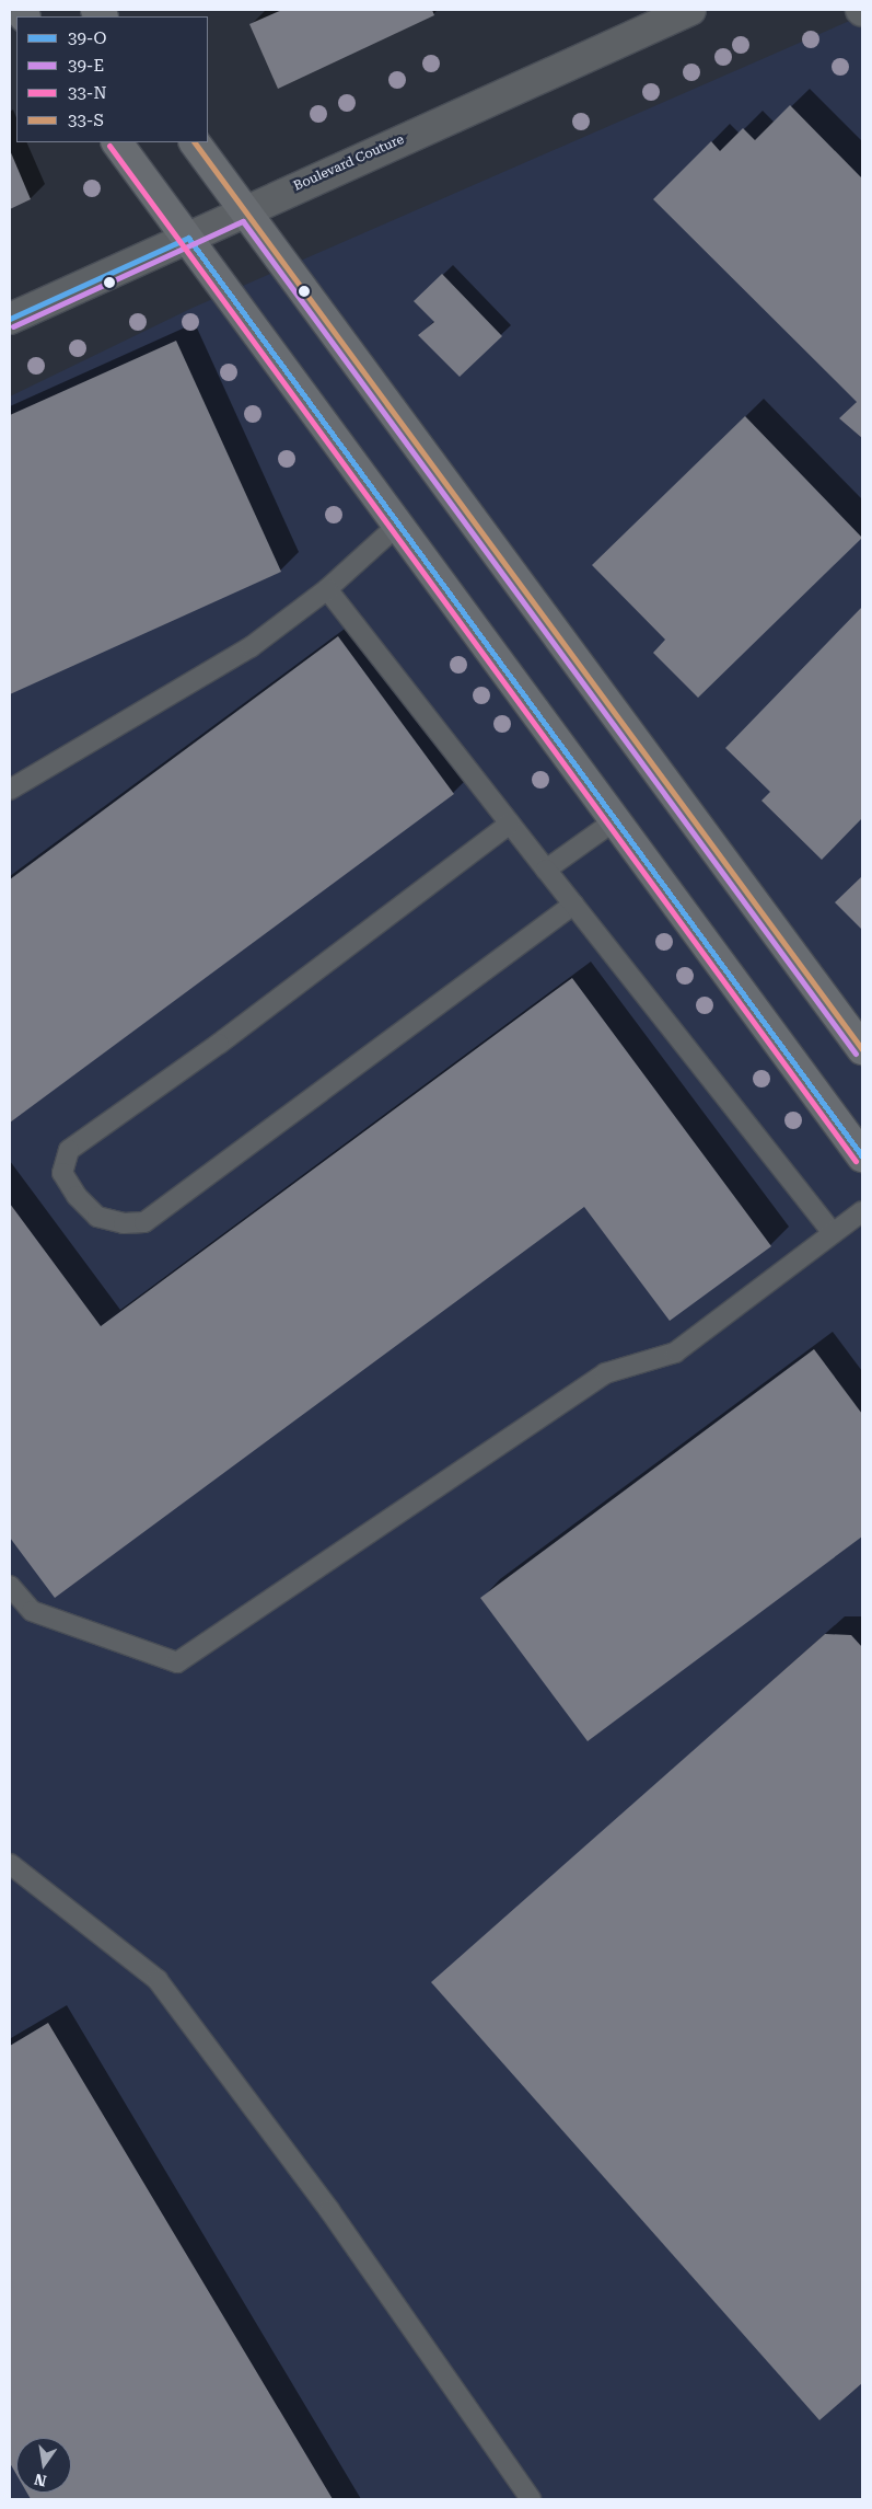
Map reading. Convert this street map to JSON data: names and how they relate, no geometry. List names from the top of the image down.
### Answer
{
  "streets": {
    "street": ["Boulevard Couture"]
  },
  "lines": [
    "transit line 33-S",
    "transit line 33-N",
    "transit line 39-E",
    "transit line 39-O"
  ],
  "legend": [
    "39-O",
    "39-E",
    "33-N",
    "33-S"
  ],
  "north": "bottom"
}
